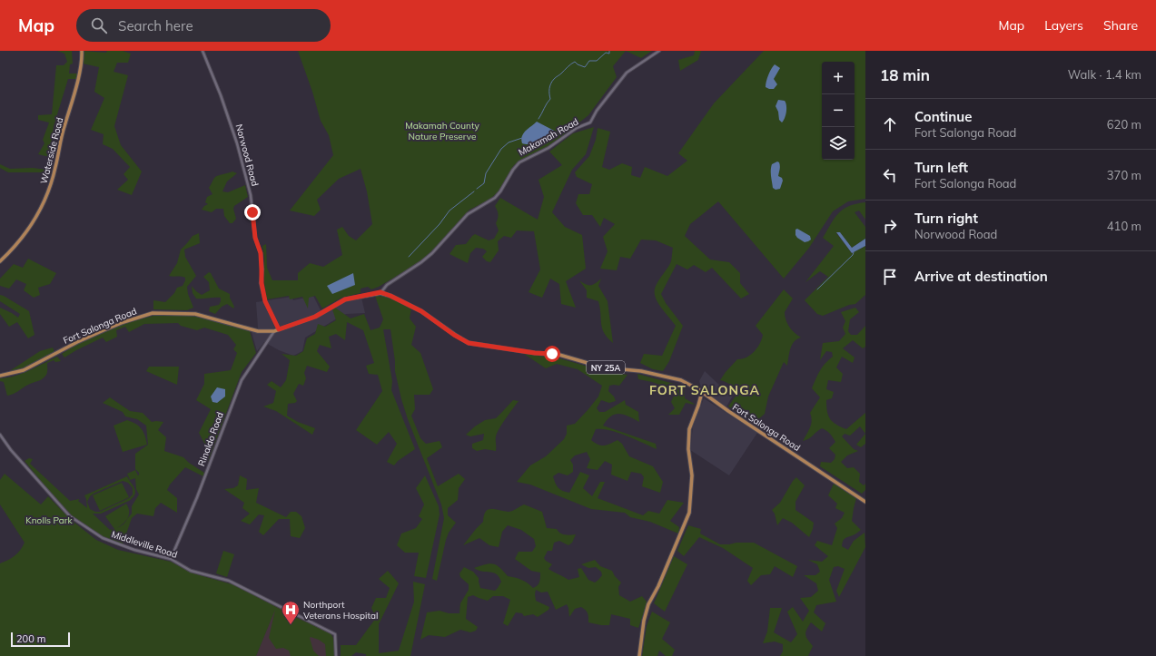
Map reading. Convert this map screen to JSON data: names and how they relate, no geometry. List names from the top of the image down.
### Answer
{
  "streets": {
    "main road": ["Waterside Road", "Fort Salonga Road", "NY 25A"],
    "street": [
      "Makamah Road",
      "Norwood Road",
      "Rinaldo Road",
      "Middleville Road"
    ]
  },
  "crossings": [
    ["Makamah Road", "Fort Salonga Road"],
    ["Norwood Road", "Fort Salonga Road"],
    ["Fort Salonga Road", "Rinaldo Road"],
    ["Rinaldo Road", "Middleville Road"]
  ],
  "districts": ["FORT SALONGA"],
  "parks": ["Makamah County Nature Preserve", "Knolls Park"],
  "places": {
    "hospital": ["Northport Veterans Hospital"]
  },
  "scale_bar": "200 m",
  "page": {
    "header": "Map",
    "search": "Search here",
    "nav": ["Map", "Layers", "Share"],
    "heading": ["18 min", "Walk · 1.4 km"],
    "map_buttons": ["+", "−"],
    "list": [
      ["Continue", "Fort Salonga Road", "620 m"],
      ["Turn left", "Fort Salonga Road", "370 m"],
      ["Turn right", "Norwood Road", "410 m"],
      "Arrive at destination"
    ],
    "scale": "200 m"
  }
}
